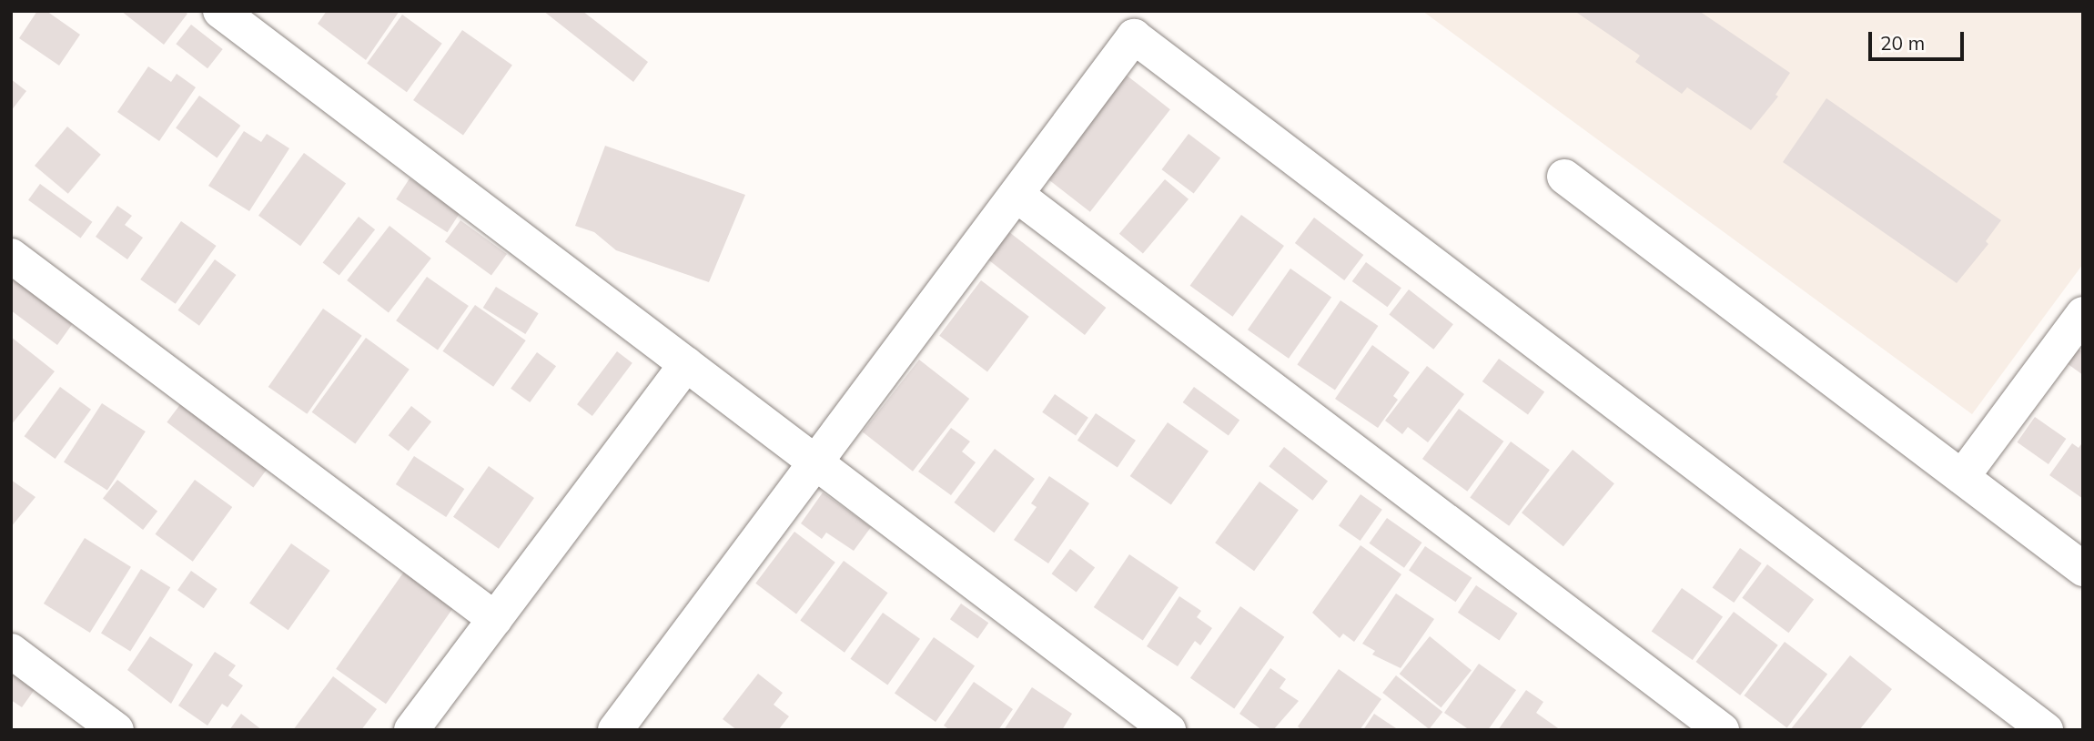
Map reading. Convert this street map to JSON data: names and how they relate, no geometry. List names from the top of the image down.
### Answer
{
  "scale_bar": "20 m"
}
